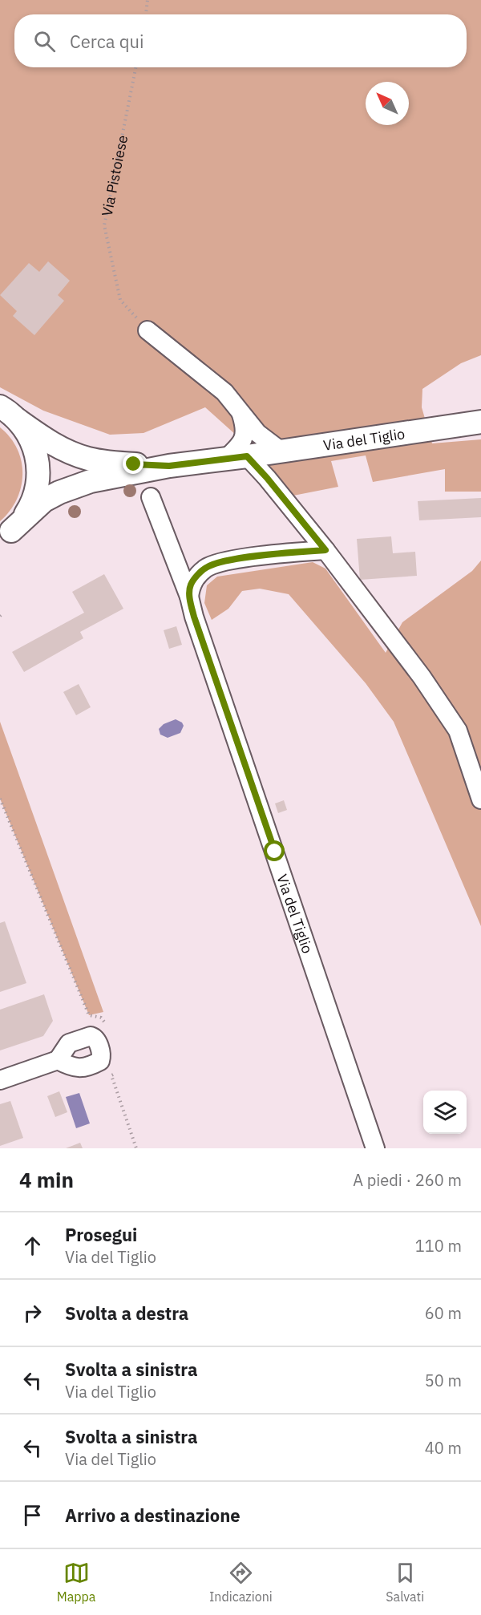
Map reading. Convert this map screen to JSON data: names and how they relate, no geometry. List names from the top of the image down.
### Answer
{
  "streets": {
    "main road": ["Via del Tiglio"],
    "path": ["Via Pistoiese"]
  },
  "north": "top left",
  "page": {
    "search": "Cerca qui",
    "heading": ["4 min", "A piedi · 260 m"],
    "list": [
      ["Prosegui", "Via del Tiglio", "110 m"],
      ["Svolta a destra", "60 m"],
      ["Svolta a sinistra", "Via del Tiglio", "50 m"],
      ["Svolta a sinistra", "Via del Tiglio", "40 m"],
      "Arrivo a destinazione"
    ],
    "nav": ["Mappa", "Indicazioni", "Salvati"]
  }
}
